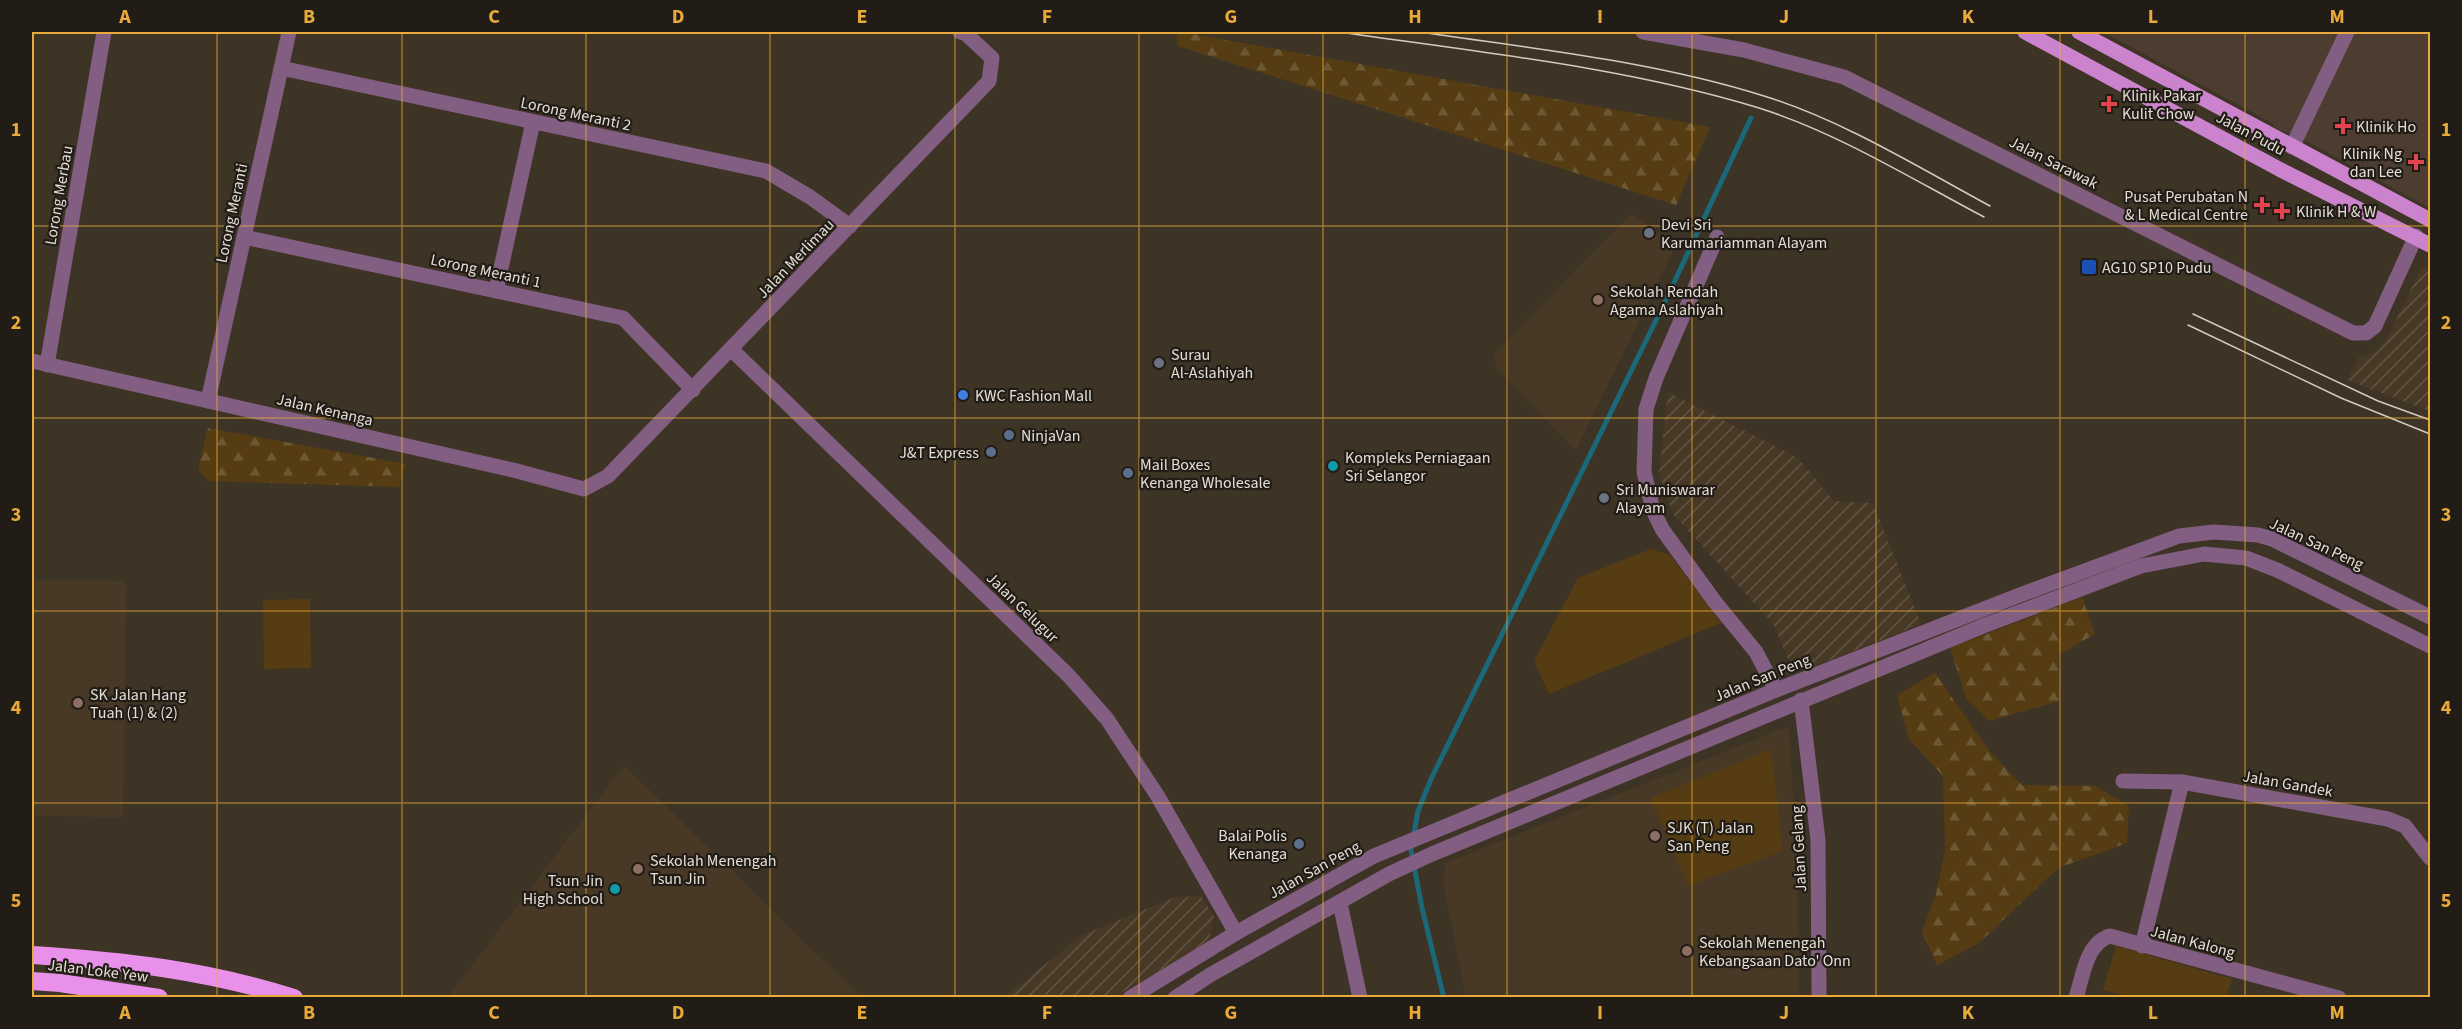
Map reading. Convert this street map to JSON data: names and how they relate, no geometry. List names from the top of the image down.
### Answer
{
  "streets": {
    "highway": ["Jalan Loke Yew"],
    "main road": ["Jalan Pudu"],
    "street": [
      "Lorong Meranti 2",
      "Jalan Sarawak",
      "Lorong Merbau",
      "Lorong Meranti",
      "Jalan Merlimau",
      "Lorong Meranti 1",
      "Jalan Kenanga",
      "Jalan San Peng",
      "Jalan Gelugur",
      "Jalan Gandek",
      "Jalan Gelang",
      "Jalan Kalong"
    ]
  },
  "crossings": [
    ["Lorong Meranti 2", "Lorong Meranti"],
    ["Lorong Meranti 2", "Jalan Merlimau"],
    ["Jalan Pudu", "Jalan Sarawak"],
    ["Lorong Merbau", "Jalan Kenanga"],
    ["Lorong Meranti", "Lorong Meranti 1"],
    ["Lorong Meranti", "Jalan Kenanga"],
    ["Jalan Merlimau", "Lorong Meranti 1"],
    ["Jalan Merlimau", "Jalan Kenanga"],
    ["Jalan Merlimau", "Jalan Gelugur"],
    ["Jalan San Peng", "Jalan Gelugur"]
  ],
  "places": {
    "health": [
      "Klinik Pakar Kulit Chow",
      "Klinik Ho",
      "Klinik Ng dan Lee",
      "Pusat Perubatan N & L Medical Centre",
      "Klinik H & W"
    ],
    "other": [
      "Devi Sri Karumariamman Alayam",
      "Sekolah Rendah Agama Aslahiyah",
      "Surau Al-Aslahiyah",
      "KWC Fashion Mall",
      "NinjaVan",
      "J&T Express",
      "Kompleks Perniagaan Sri Selangor",
      "Mail Boxes Kenanga Wholesale",
      "Sri Muniswarar Alayam",
      "SK Jalan Hang Tuah (1) & (2)",
      "SJK (T) Jalan San Peng",
      "Balai Polis Kenanga",
      "Sekolah Menengah Tsun Jin",
      "Tsun Jin High School",
      "Sekolah Menengah Kebangsaan Dato' Onn"
    ],
    "transit": ["AG10 SP10 Pudu"]
  },
  "grid": {
    "columns": [
      "A",
      "B",
      "C",
      "D",
      "E",
      "F",
      "G",
      "H",
      "I",
      "J",
      "K",
      "L",
      "M"
    ],
    "rows": [
      "1",
      "2",
      "3",
      "4",
      "5"
    ]
  }
}
